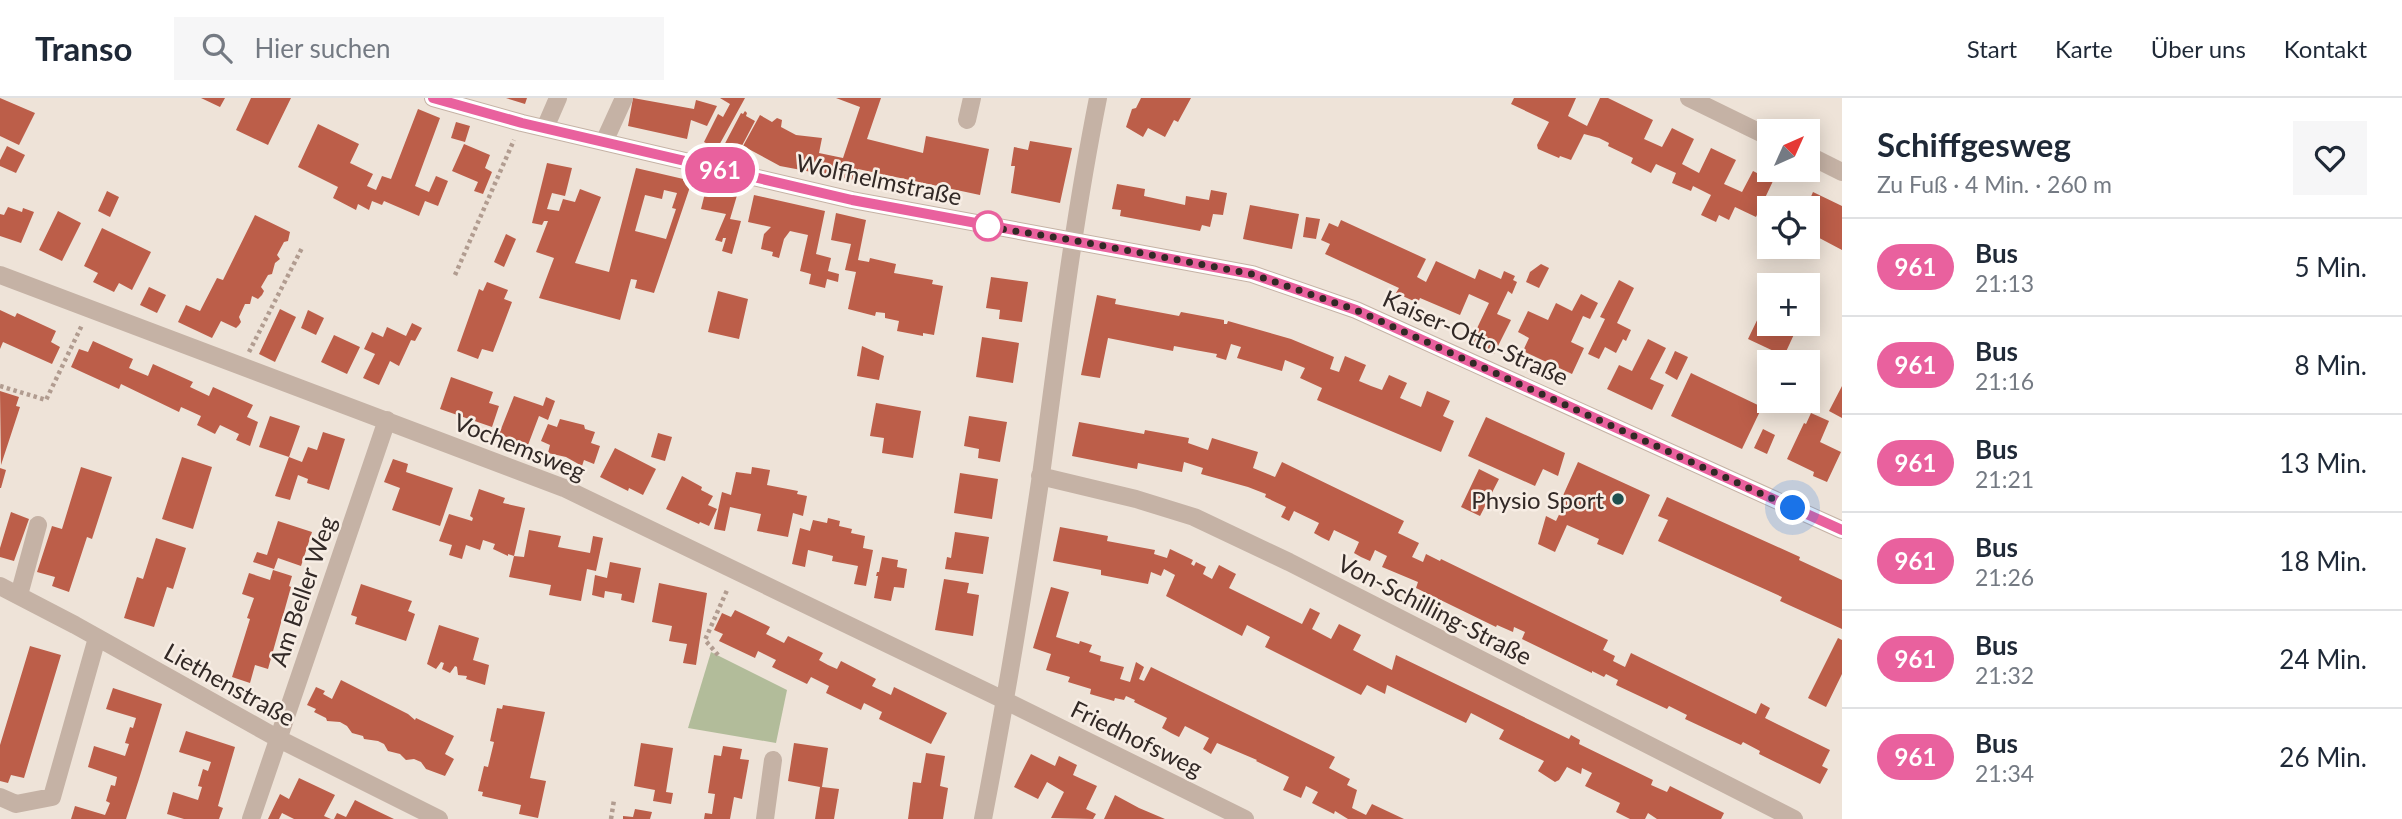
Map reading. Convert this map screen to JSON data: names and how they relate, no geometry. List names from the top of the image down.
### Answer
{
  "streets": {
    "street": [
      "Wolfhelmstraße",
      "Kaiser-Otto-Straße",
      "Vochemsweg",
      "Am Beller Weg",
      "Von-Schilling-Straße",
      "Liethenstraße",
      "Friedhofsweg"
    ]
  },
  "crossings": [
    ["Wolfhelmstraße", "Kaiser-Otto-Straße"],
    ["Vochemsweg", "Am Beller Weg"],
    ["Vochemsweg", "Friedhofsweg"],
    ["Am Beller Weg", "Liethenstraße"]
  ],
  "places": ["Physio Sport"],
  "lines": ["bus line 961"],
  "north": "top right",
  "page": {
    "header": "Transo",
    "search": "Hier suchen",
    "nav": [
      "Start",
      "Karte",
      "Über uns",
      "Kontakt"
    ],
    "on_map": "961",
    "heading": ["Schiffgesweg", "Zu Fuß · 4 Min. · 260 m"],
    "map_buttons": ["+", "−"],
    "list": [
      {
        "mark": "961",
        "name": "Bus",
        "note": "21:13",
        "value": "5 Min."
      },
      {
        "mark": "961",
        "name": "Bus",
        "note": "21:16",
        "value": "8 Min."
      },
      {
        "mark": "961",
        "name": "Bus",
        "note": "21:21",
        "value": "13 Min."
      },
      {
        "mark": "961",
        "name": "Bus",
        "note": "21:26",
        "value": "18 Min."
      },
      {
        "mark": "961",
        "name": "Bus",
        "note": "21:32",
        "value": "24 Min."
      },
      {
        "mark": "961",
        "name": "Bus",
        "note": "21:34",
        "value": "26 Min."
      }
    ]
  }
}
